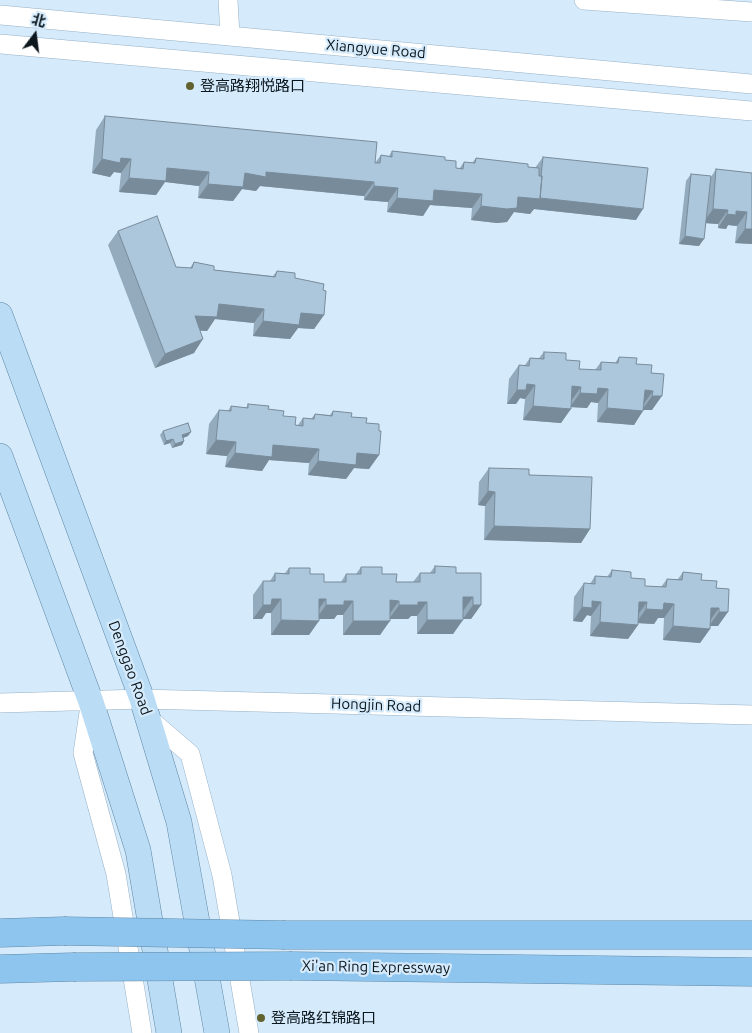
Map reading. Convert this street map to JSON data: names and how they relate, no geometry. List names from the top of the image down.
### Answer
{
  "streets": {
    "highway": ["Xi'an Ring Expressway"],
    "main road": ["Denggao Road"],
    "street": ["Xiangyue Road", "Hongjin Road"]
  },
  "crossings": [
    ["Denggao Road", "Hongjin Road"]
  ],
  "places": ["登高路翔悦路口", "登高路红锦路口"],
  "north": "top"
}
